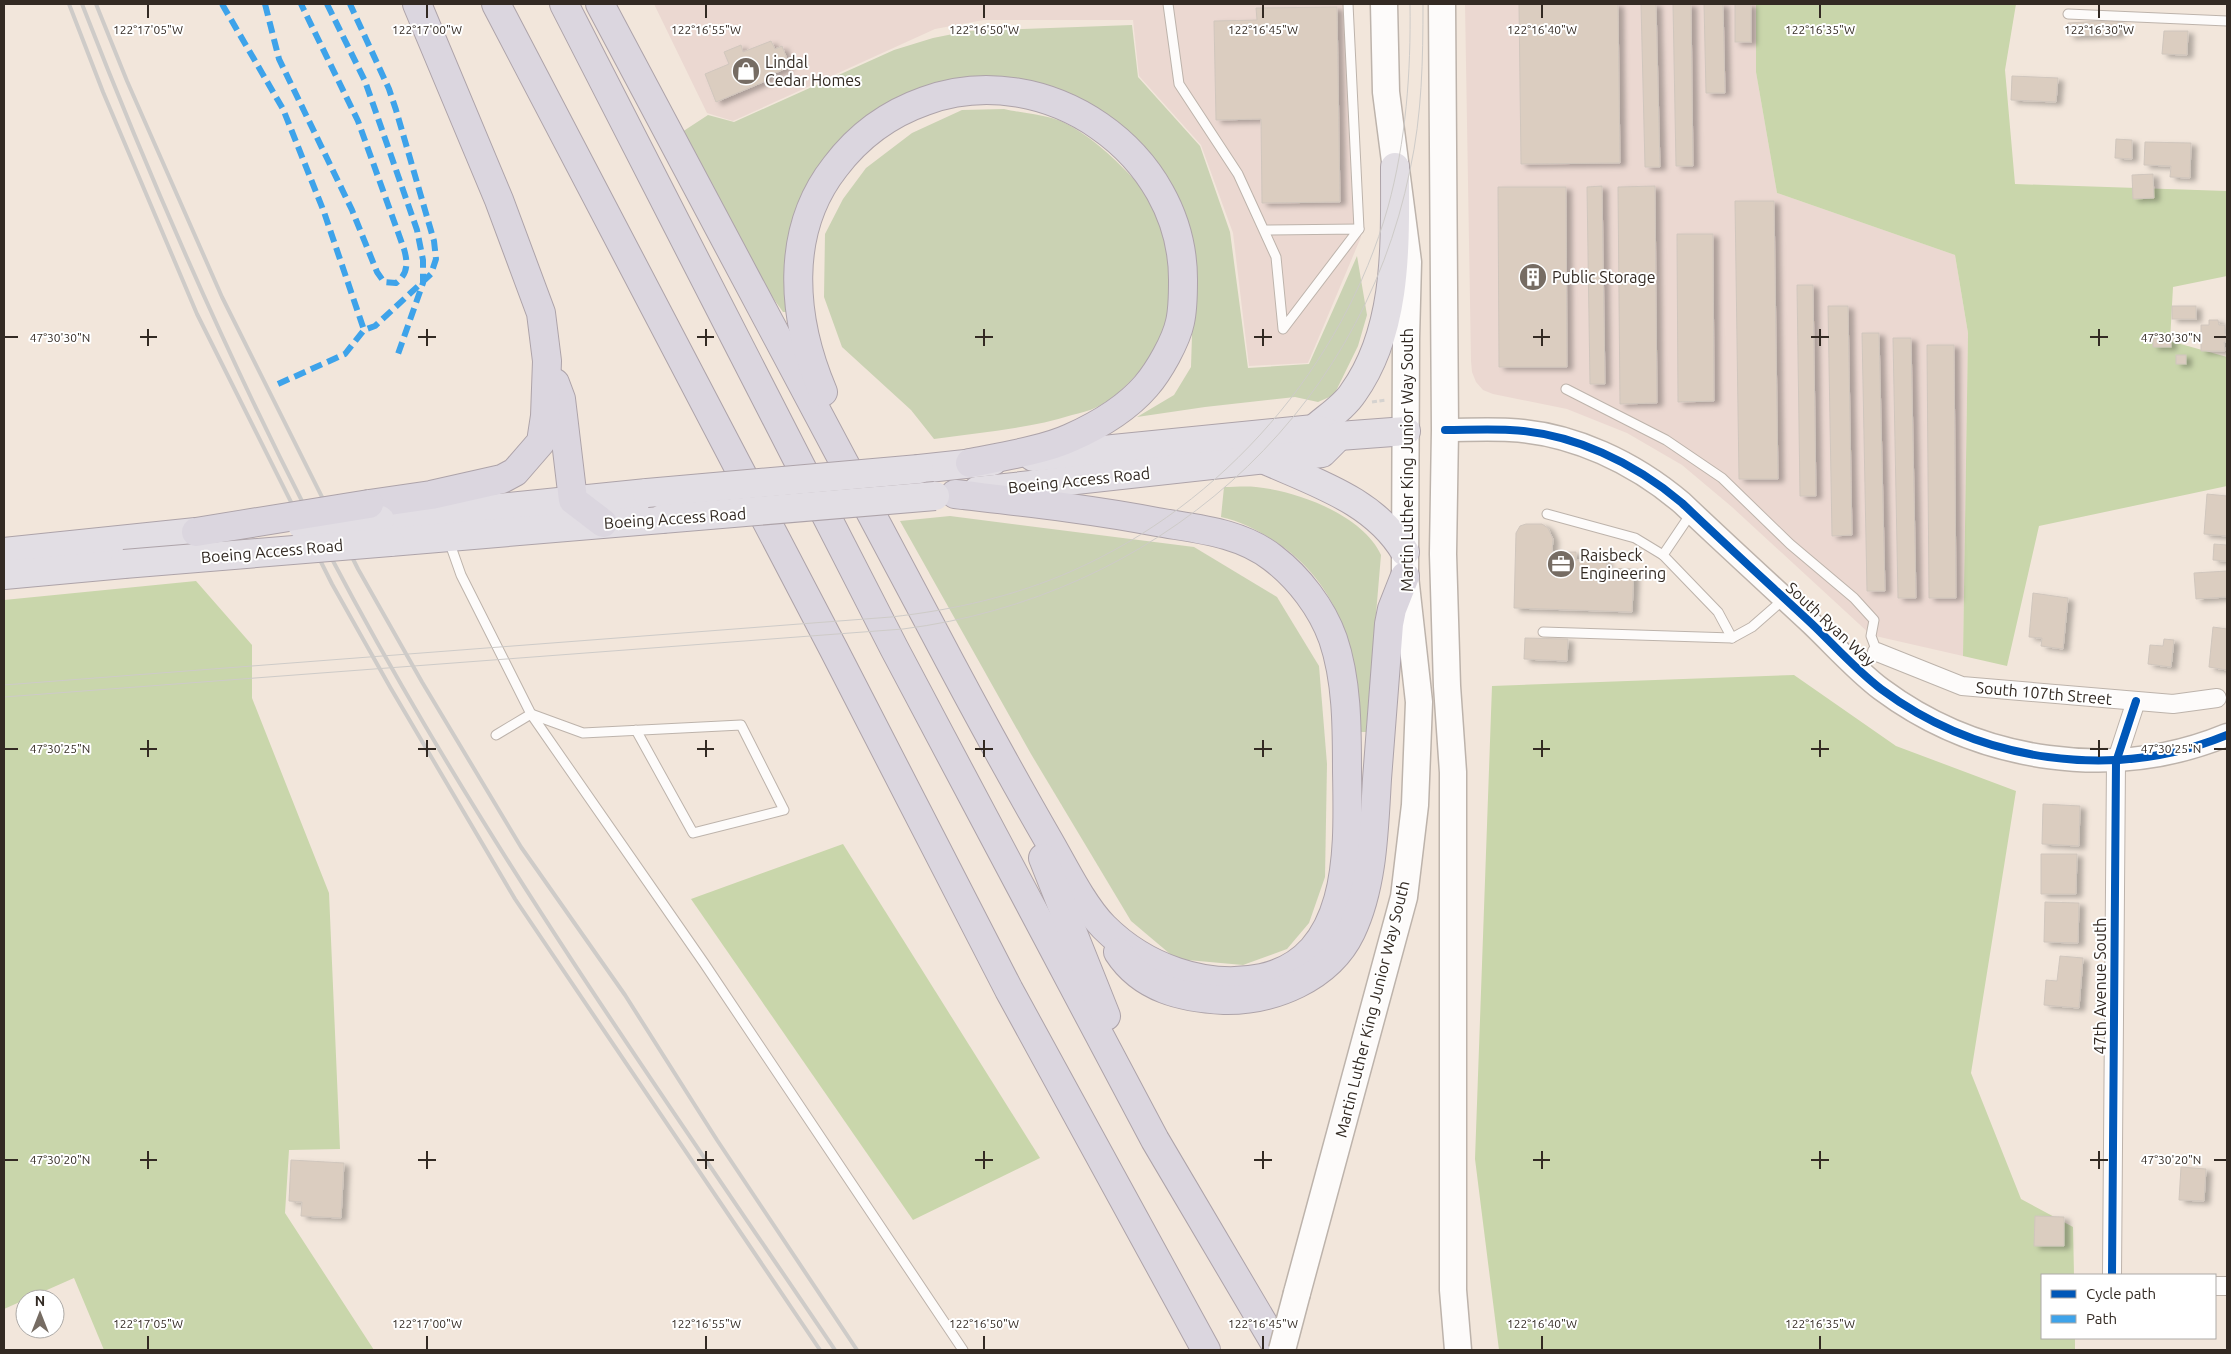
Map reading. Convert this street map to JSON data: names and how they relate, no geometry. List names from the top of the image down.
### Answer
{
  "streets": {
    "highway": ["Boeing Access Road"],
    "main road": ["Martin Luther King Junior Way South"],
    "street": ["South Ryan Way", "South 107th Street", "47th Avenue South"]
  },
  "crossings": [
    ["Martin Luther King Junior Way South", "Boeing Access Road"],
    ["Boeing Access Road", "South Ryan Way"],
    ["South Ryan Way", "47th Avenue South"],
    ["South 107th Street", "47th Avenue South"]
  ],
  "places": {
    "shop": ["Lindal Cedar Homes"],
    "building": ["Public Storage"],
    "office": ["Raisbeck Engineering"]
  },
  "legend": ["Cycle path", "Path"],
  "north": "top",
  "coordinates": [
    "122°17'05\"W",
    "122°17'00\"W",
    "122°16'55\"W",
    "122°16'50\"W",
    "122°16'45\"W",
    "122°16'40\"W",
    "122°16'35\"W",
    "122°16'30\"W",
    "47°30'30\"N",
    "47°30'25\"N",
    "47°30'20\"N"
  ]
}
